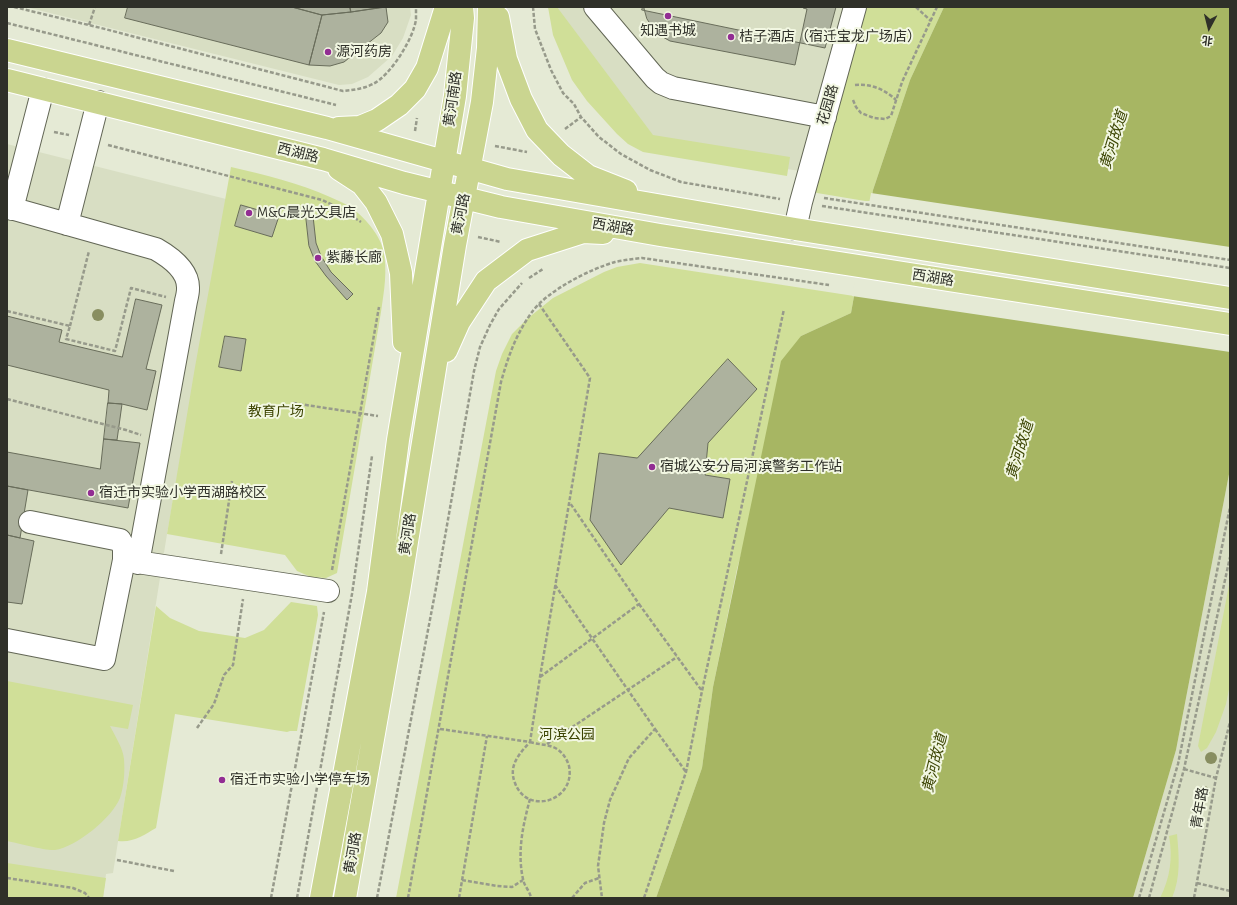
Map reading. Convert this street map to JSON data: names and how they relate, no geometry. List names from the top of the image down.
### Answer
{
  "streets": {
    "main road": ["黄河南路", "西湖路", "黄河路"],
    "street": ["花园路"],
    "path": ["青年路"]
  },
  "crossings": [
    ["黄河南路", "西湖路"],
    ["黄河南路", "黄河路"],
    ["花园路", "西湖路"],
    ["西湖路", "黄河路"]
  ],
  "water": ["黄河故道"],
  "parks": ["教育广场", "河滨公园"],
  "places": [
    "知遇书城",
    "桔子酒店（宿迁宝龙广场店）",
    "源河药房",
    "M&G晨光文具店",
    "紫藤长廊",
    "宿城公安分局河滨警务工作站",
    "宿迁市实验小学西湖路校区",
    "宿迁市实验小学停车场"
  ],
  "north": "bottom"
}
